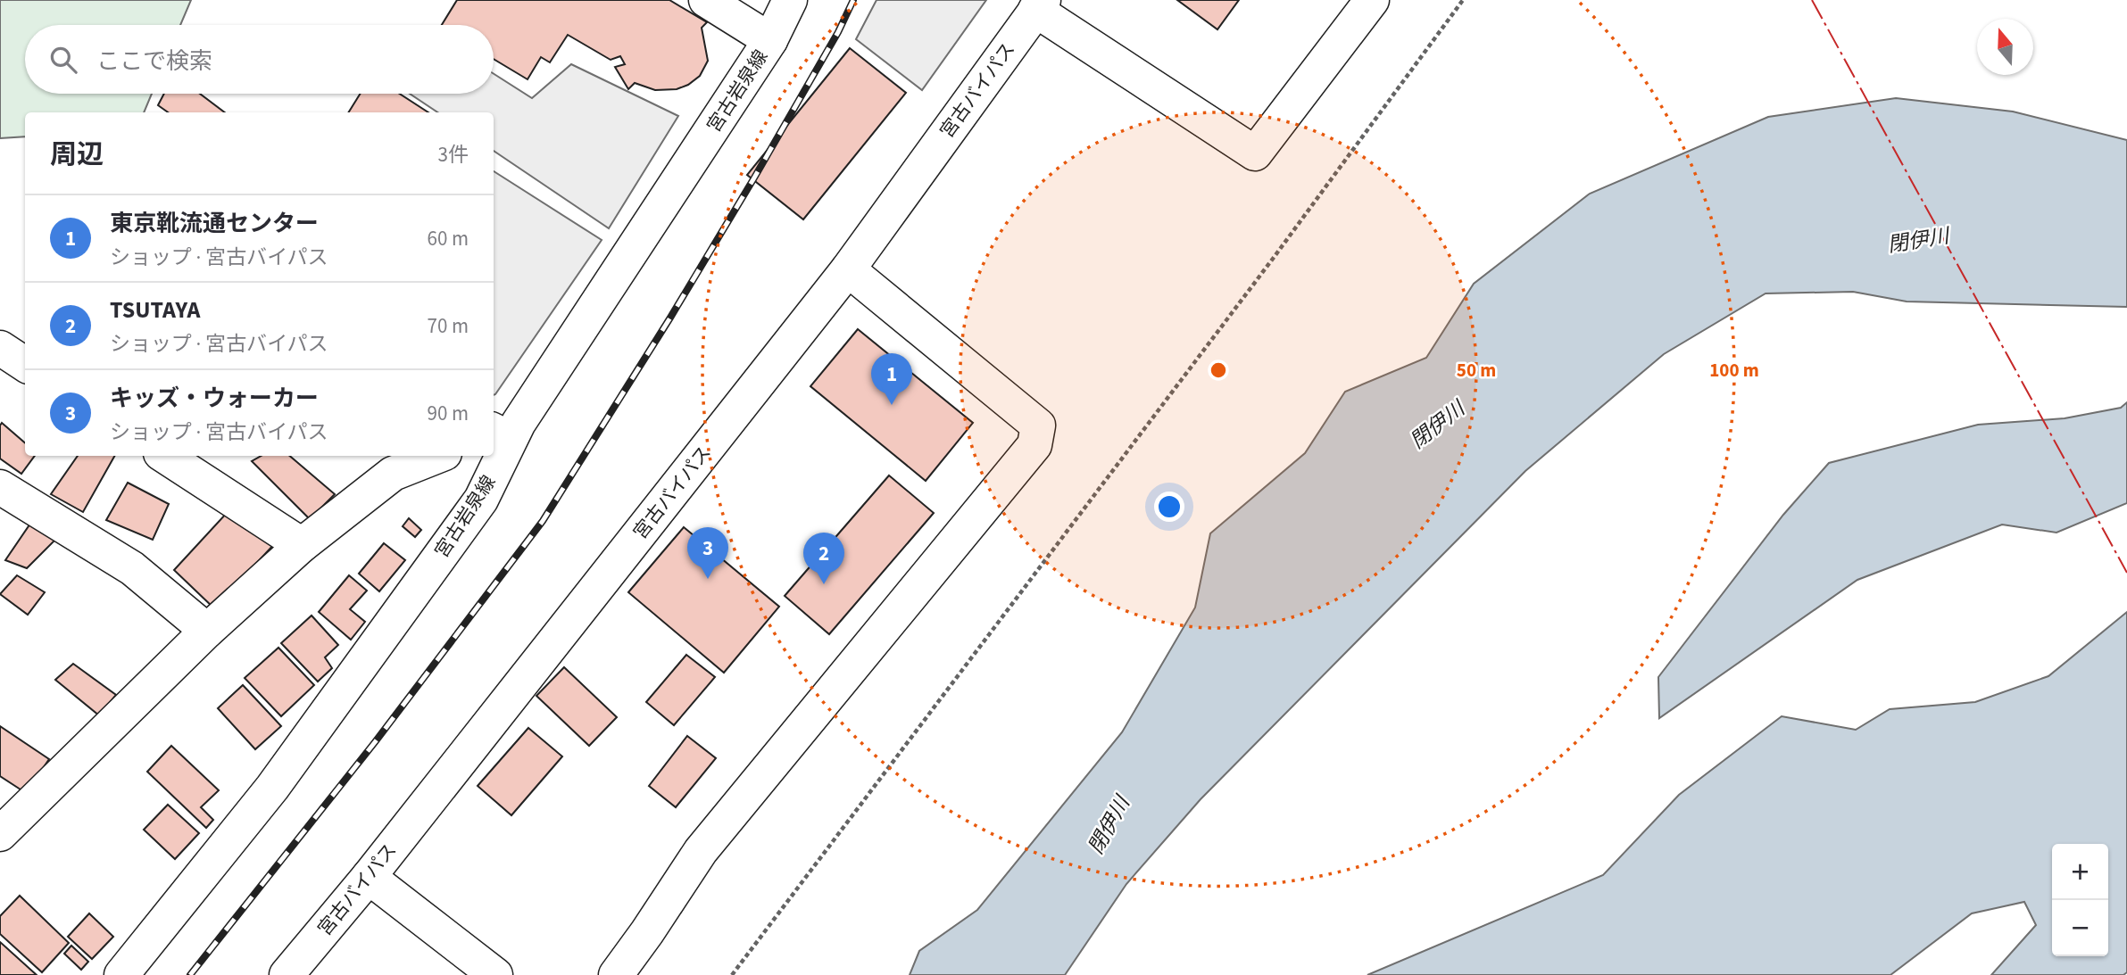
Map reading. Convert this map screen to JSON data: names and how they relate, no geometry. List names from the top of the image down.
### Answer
{
  "streets": {
    "main road": ["宮古バイパス", "宮古岩泉線"]
  },
  "water": ["閉伊川"],
  "north": "top",
  "page": {
    "search": "ここで検索",
    "heading": ["周辺", "3件"],
    "list": [
      {
        "mark": "1",
        "name": "東京靴流通センター",
        "note": "ショップ · 宮古バイパス",
        "value": "60 m"
      },
      {
        "mark": "2",
        "name": "TSUTAYA",
        "note": "ショップ · 宮古バイパス",
        "value": "70 m"
      },
      {
        "mark": "3",
        "name": "キッズ・ウォーカー",
        "note": "ショップ · 宮古バイパス",
        "value": "90 m"
      }
    ],
    "pins": ["1", "3", "2"],
    "map_buttons": ["+", "−"]
  },
  "rings": ["50 m", "100 m"]
}
